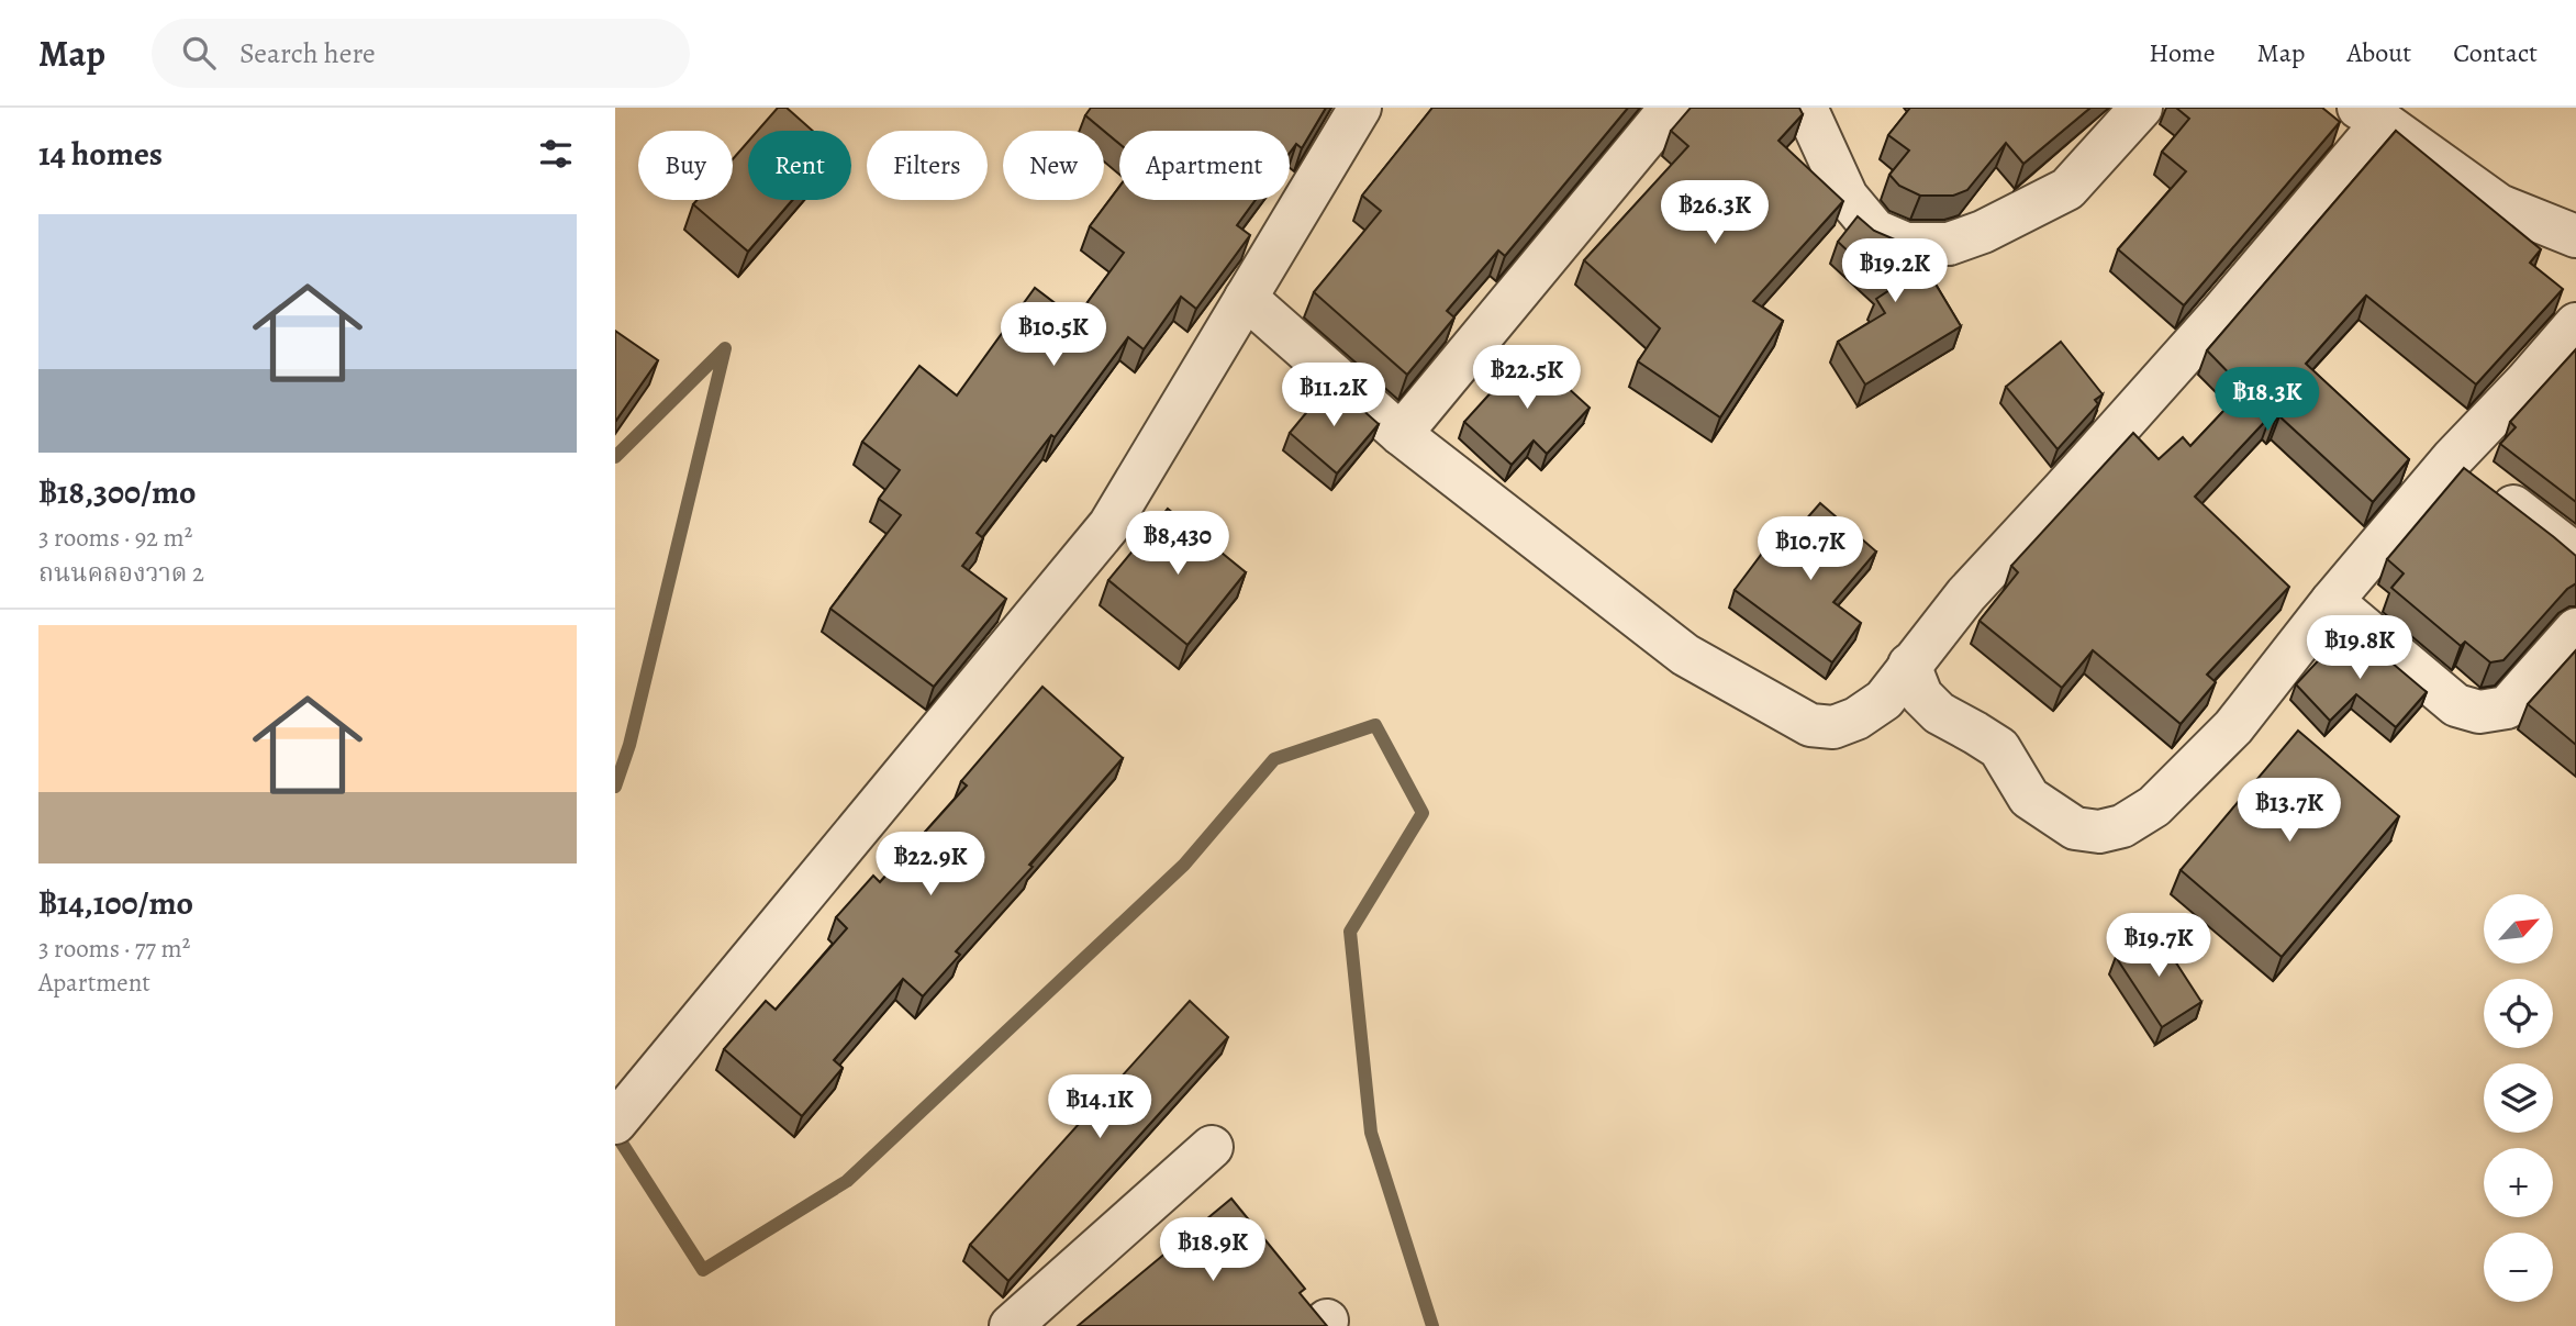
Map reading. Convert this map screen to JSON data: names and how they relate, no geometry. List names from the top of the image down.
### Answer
{
  "north": "top right",
  "page": {
    "header": "Map",
    "search": "Search here",
    "nav": [
      "Home",
      "Map",
      "About",
      "Contact"
    ],
    "heading": "14 homes",
    "chip": [
      "Buy",
      "Rent",
      "Filters",
      "New",
      "Apartment"
    ],
    "price": [
      "฿26.3K",
      "฿19.2K",
      "฿10.5K",
      "฿22.5K",
      "฿11.2K",
      "฿18.3K",
      "฿8,430",
      "฿10.7K",
      "฿19.8K",
      "฿13.7K",
      "฿22.9K",
      "฿19.7K",
      "฿14.1K",
      "฿18.9K"
    ],
    "list": [
      {
        "name": "฿18,300/mo",
        "note": "3 rooms · 92 m² · ถนนคลองวาด 2"
      },
      {
        "name": "฿14,100/mo",
        "note": "3 rooms · 77 m² · Apartment"
      }
    ],
    "map_buttons": ["+", "−"]
  }
}
